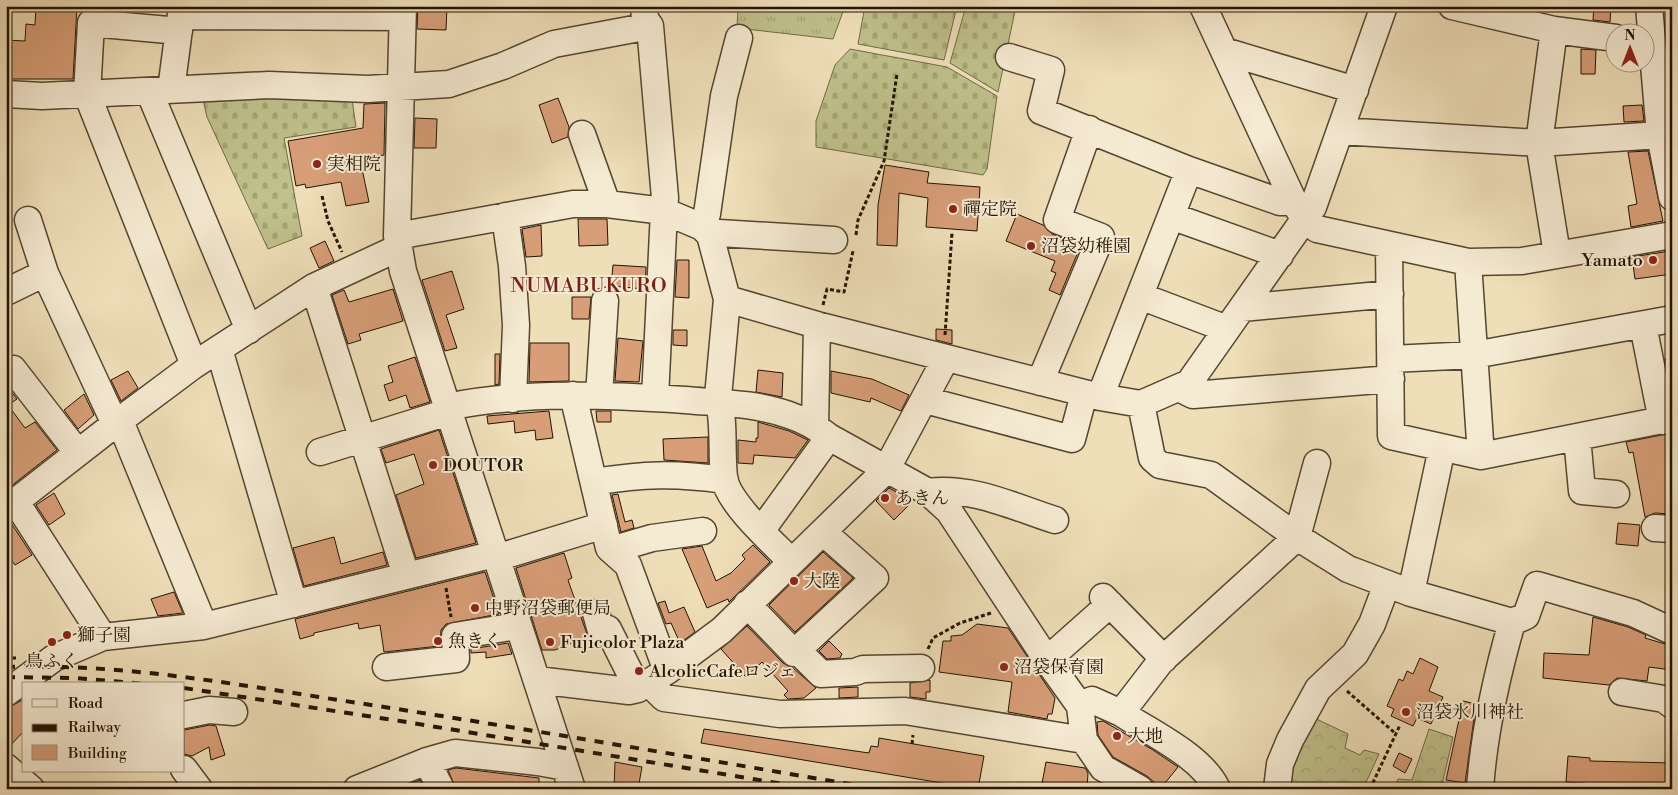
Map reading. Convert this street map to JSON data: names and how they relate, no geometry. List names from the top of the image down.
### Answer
{
  "districts": ["NUMABUKURO"],
  "places": [
    "実相院",
    "禪定院",
    "沼袋幼稚園",
    "Yamato",
    "DOUTOR",
    "あきん",
    "大陸",
    "中野沼袋郵便局",
    "獅子園",
    "魚きく",
    "鳥ふく",
    "Fujicolor Plaza",
    "沼袋保育園",
    "AlcolicCafeロジェ",
    "沼袋氷川神社",
    "大地"
  ],
  "legend": ["Road", "Railway", "Building"],
  "north": "top"
}
